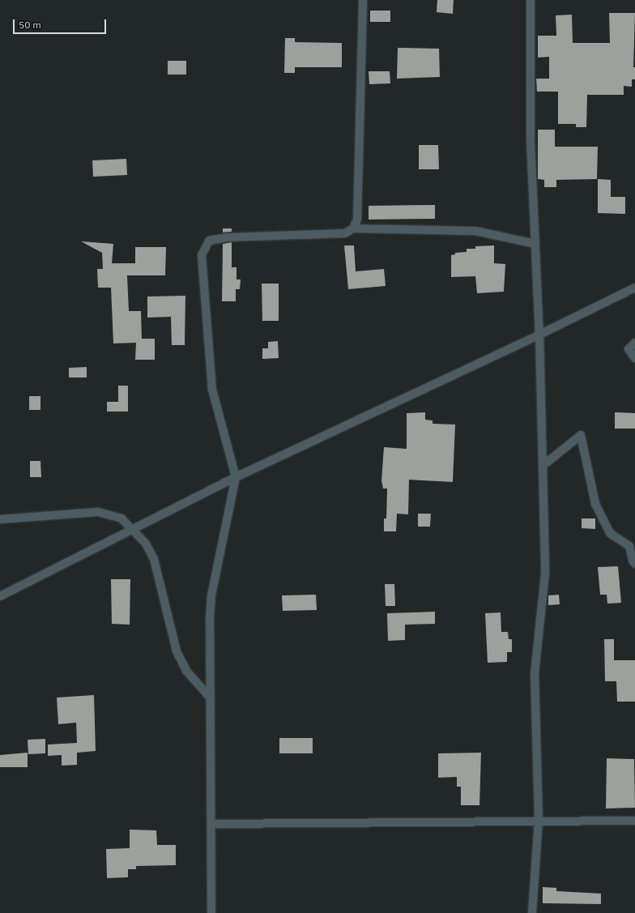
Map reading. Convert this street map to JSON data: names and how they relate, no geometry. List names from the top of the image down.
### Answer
{
  "scale_bar": "50 m"
}
